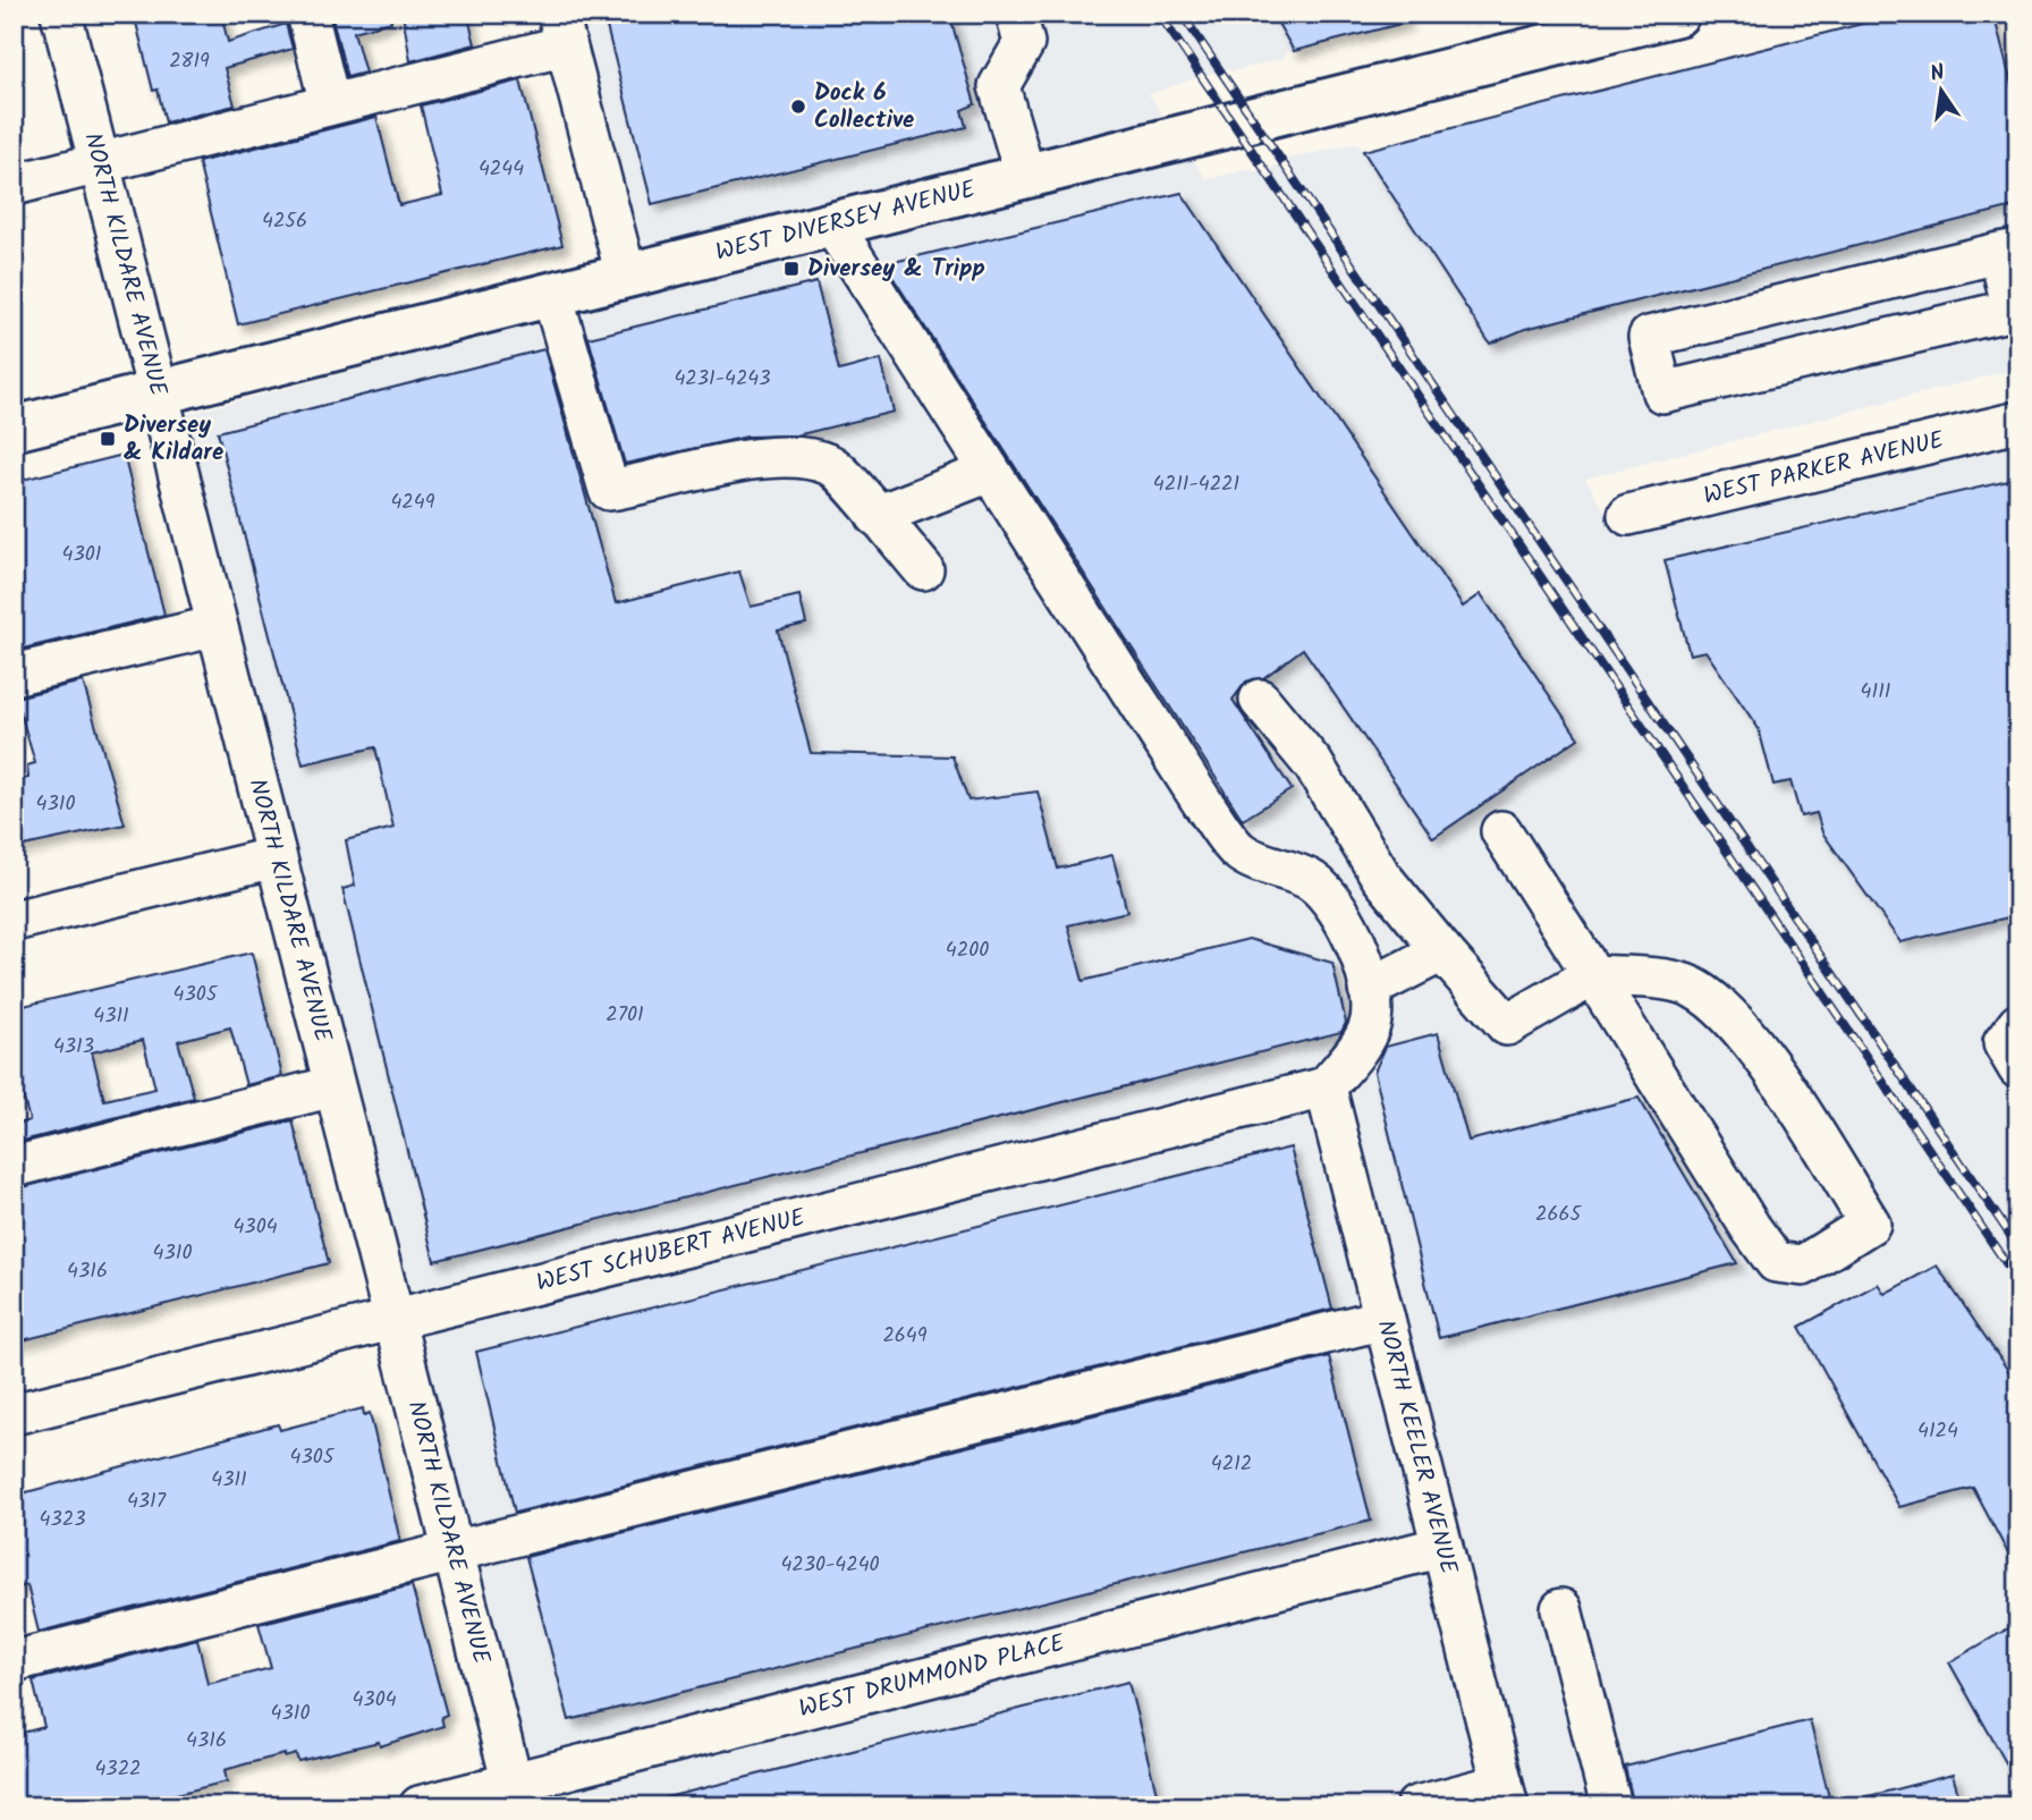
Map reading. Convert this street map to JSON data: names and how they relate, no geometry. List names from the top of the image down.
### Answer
{
  "streets": {
    "main road": ["WEST DIVERSEY AVENUE"],
    "street": [
      "NORTH KILDARE AVENUE",
      "WEST PARKER AVENUE",
      "WEST SCHUBERT AVENUE",
      "NORTH KEELER AVENUE",
      "WEST DRUMMOND PLACE"
    ]
  },
  "crossings": [
    ["WEST DIVERSEY AVENUE", "NORTH KILDARE AVENUE"],
    ["NORTH KILDARE AVENUE", "WEST SCHUBERT AVENUE"],
    ["NORTH KILDARE AVENUE", "WEST DRUMMOND PLACE"],
    ["WEST SCHUBERT AVENUE", "NORTH KEELER AVENUE"],
    ["NORTH KEELER AVENUE", "WEST DRUMMOND PLACE"]
  ],
  "places": {
    "other": ["Dock 6 Collective"],
    "transit": ["Diversey & Tripp", "Diversey & Kildare"]
  },
  "house_numbers": [
    "2819",
    "4244",
    "4256",
    "4231-4243",
    "4211-4221",
    "4249",
    "4301",
    "4111",
    "4310",
    "4200",
    "4305",
    "2701",
    "4311",
    "4313",
    "2665",
    "4304",
    "4310",
    "4316",
    "2649",
    "4124",
    "4305",
    "4212",
    "4311",
    "4317",
    "4323",
    "4230-4240",
    "4304",
    "4310",
    "4316",
    "4322"
  ],
  "north": "top"
}
